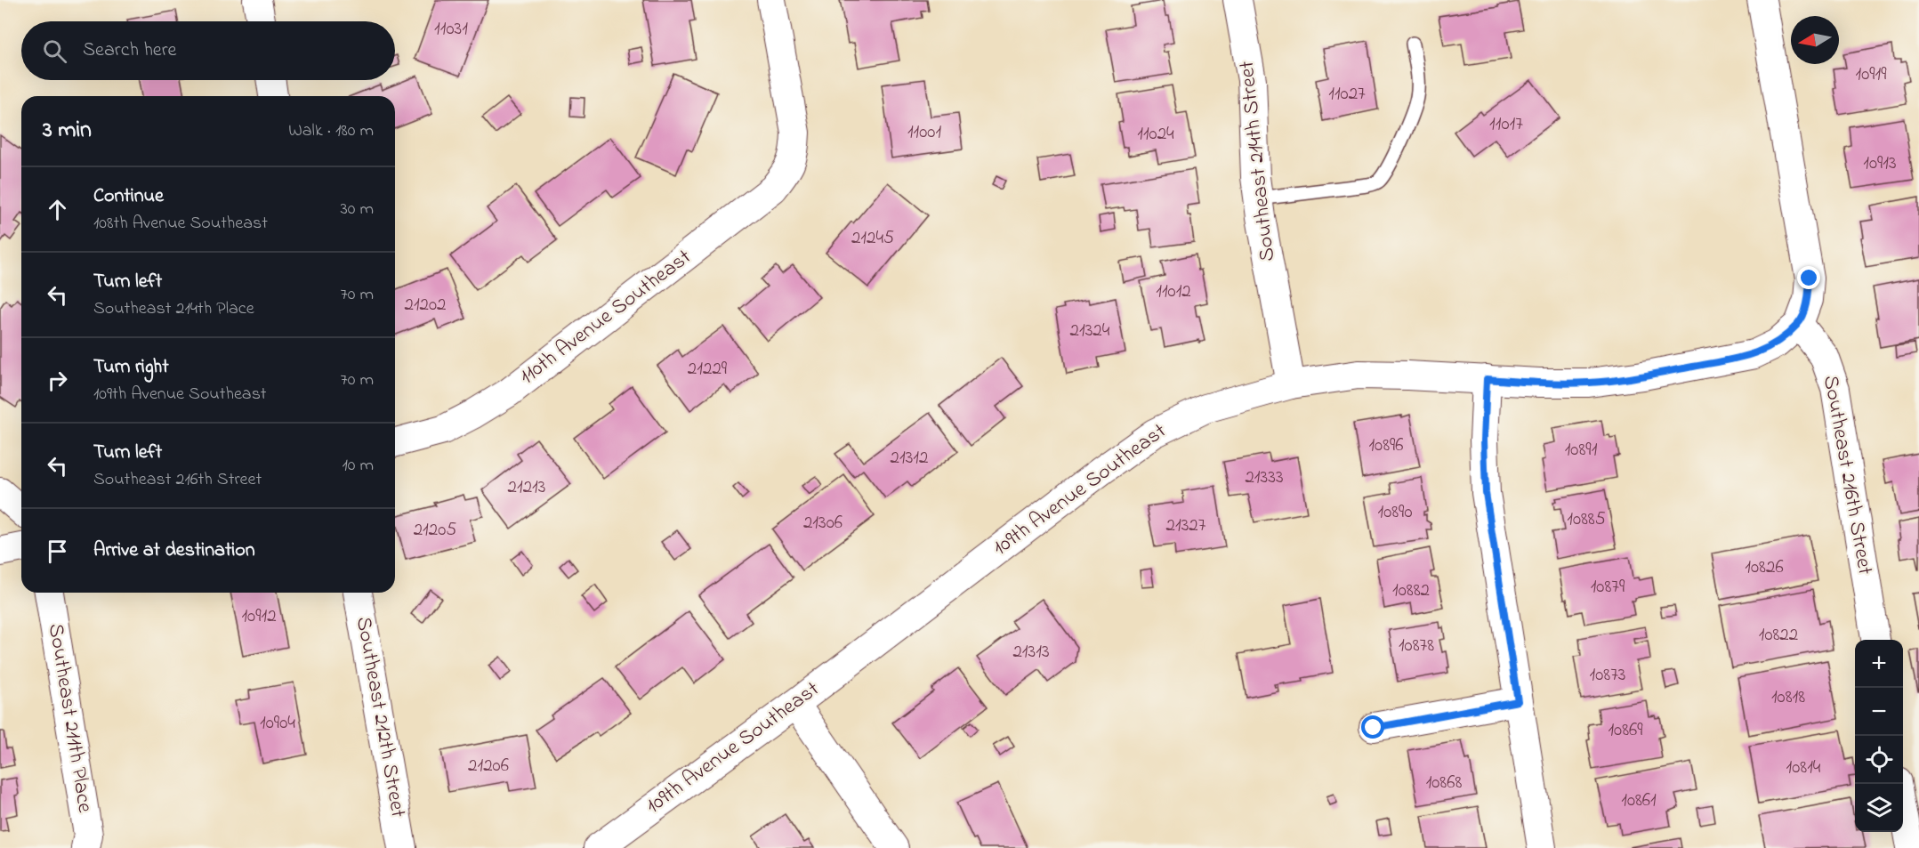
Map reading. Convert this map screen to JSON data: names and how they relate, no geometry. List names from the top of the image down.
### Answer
{
  "streets": {
    "street": [
      "Southeast 214th Street",
      "110th Avenue Southeast",
      "Southeast 216th Street",
      "109th Avenue Southeast",
      "Southeast 212th Street",
      "Southeast 211th Place"
    ]
  },
  "crossings": [
    ["Southeast 214th Street", "109th Avenue Southeast"],
    ["Southeast 216th Street", "109th Avenue Southeast"]
  ],
  "house_numbers": [
    "11031",
    "10919",
    "11027",
    "11017",
    "11001",
    "11024",
    "10913",
    "21245",
    "11012",
    "21202",
    "21324",
    "21229",
    "10896",
    "10891",
    "21312",
    "21333",
    "21213",
    "10890",
    "10885",
    "21306",
    "21327",
    "21205",
    "10826",
    "10879",
    "10882",
    "10912",
    "10822",
    "10878",
    "21313",
    "10873",
    "10818",
    "10904",
    "10869",
    "21206",
    "10814",
    "10868",
    "10861"
  ],
  "north": "left",
  "page": {
    "search": "Search here",
    "heading": ["3 min", "Walk · 180 m"],
    "list": [
      ["Continue", "108th Avenue Southeast", "30 m"],
      ["Turn left", "Southeast 214th Place", "70 m"],
      ["Turn right", "109th Avenue Southeast", "70 m"],
      ["Turn left", "Southeast 216th Street", "10 m"],
      "Arrive at destination"
    ],
    "map_buttons": ["+", "−"]
  }
}
